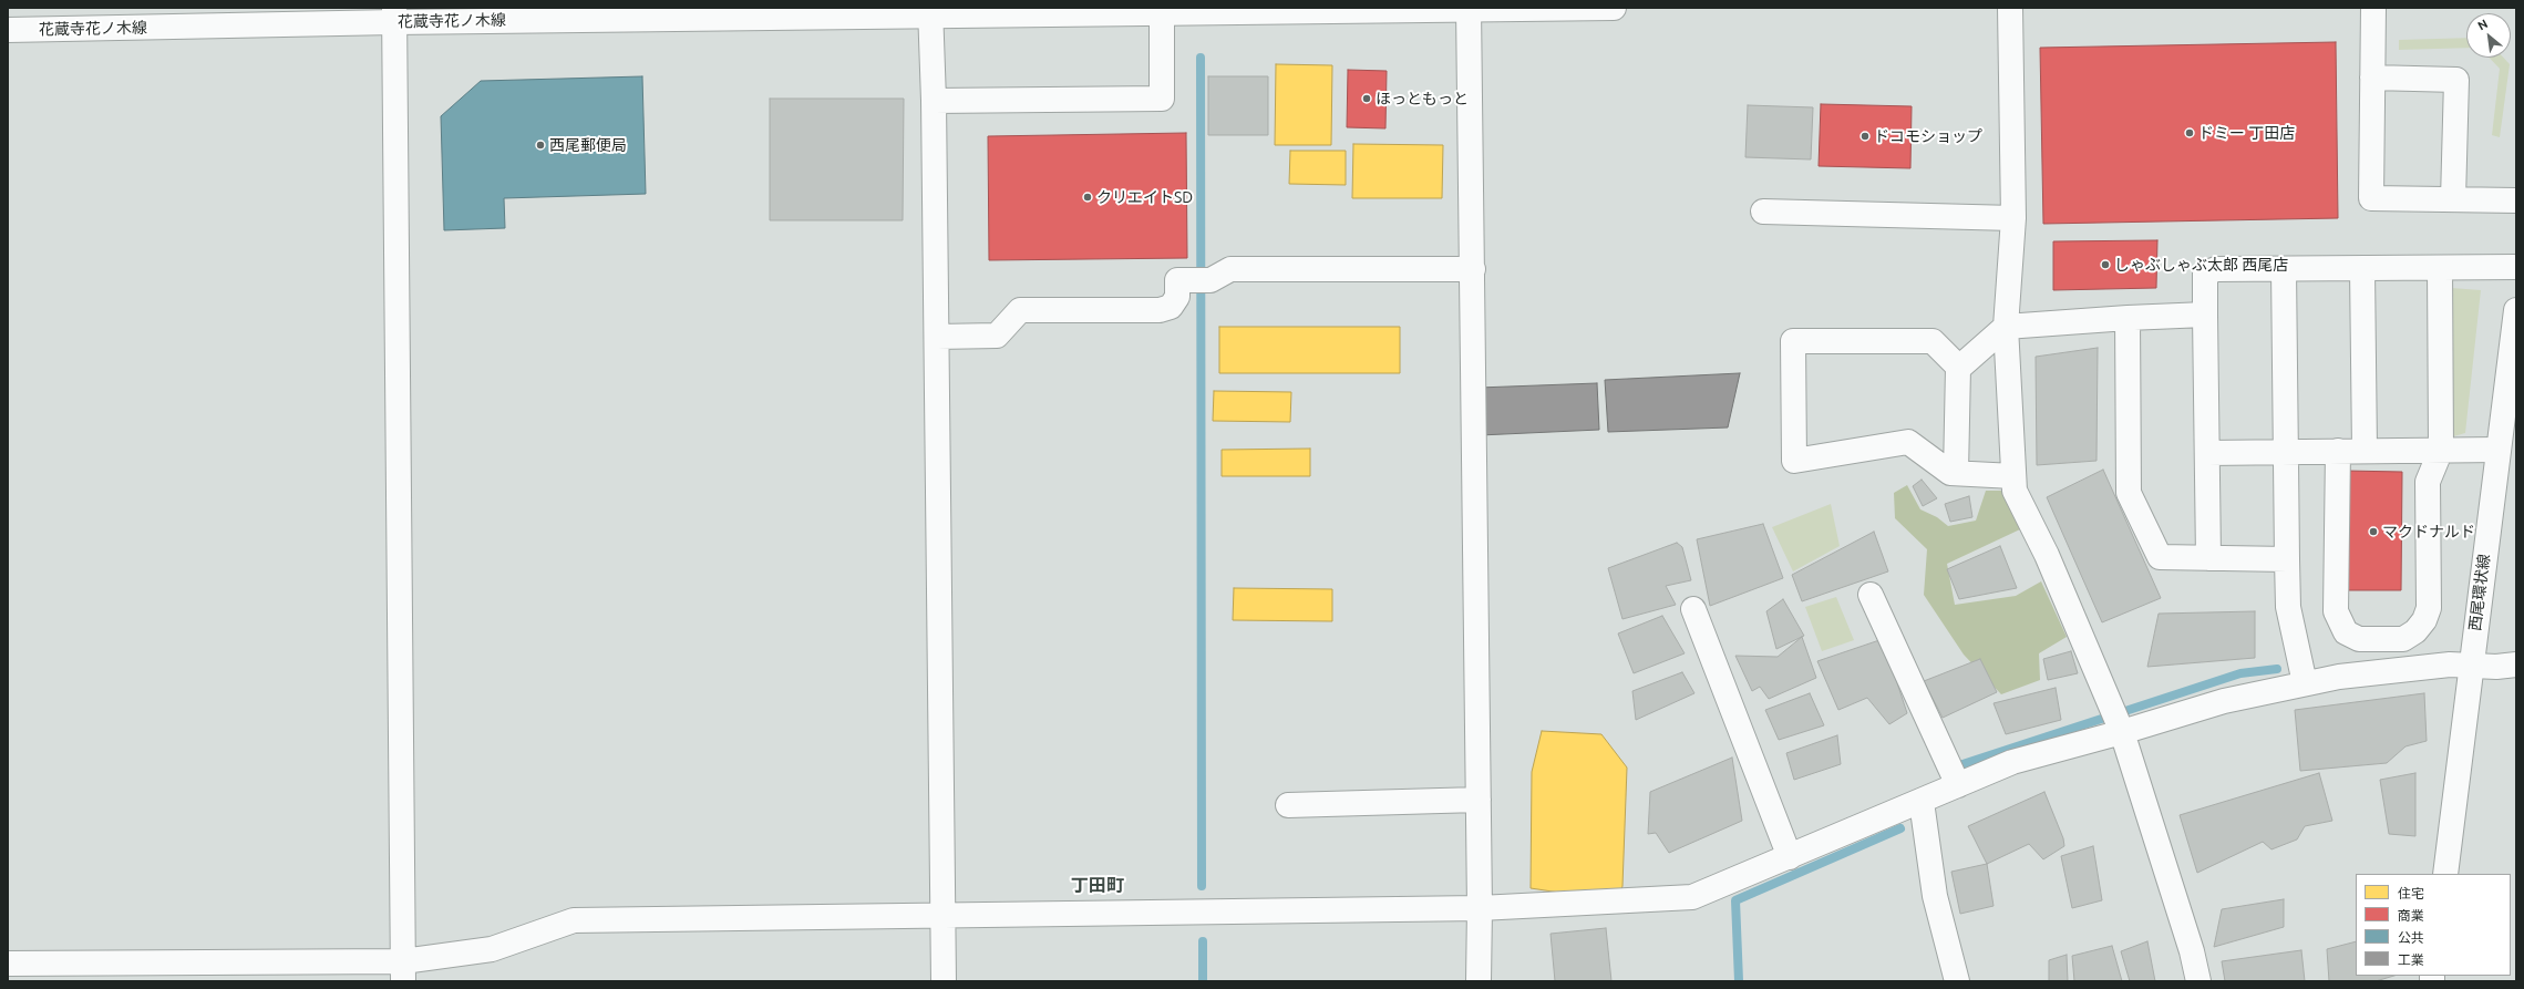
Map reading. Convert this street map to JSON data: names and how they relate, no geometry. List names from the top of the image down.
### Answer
{
  "streets": {
    "street": ["花蔵寺花ノ木線", "西尾環状線"]
  },
  "districts": ["丁田町"],
  "places": [
    "ほっともっと",
    "ドミー 丁田店",
    "ドコモショップ",
    "西尾郵便局",
    "クリエイトSD",
    "しゃぶしゃぶ太郎 西尾店",
    "マクドナルド"
  ],
  "legend": [
    "住宅",
    "商業",
    "公共",
    "工業"
  ],
  "north": "top left"
}
